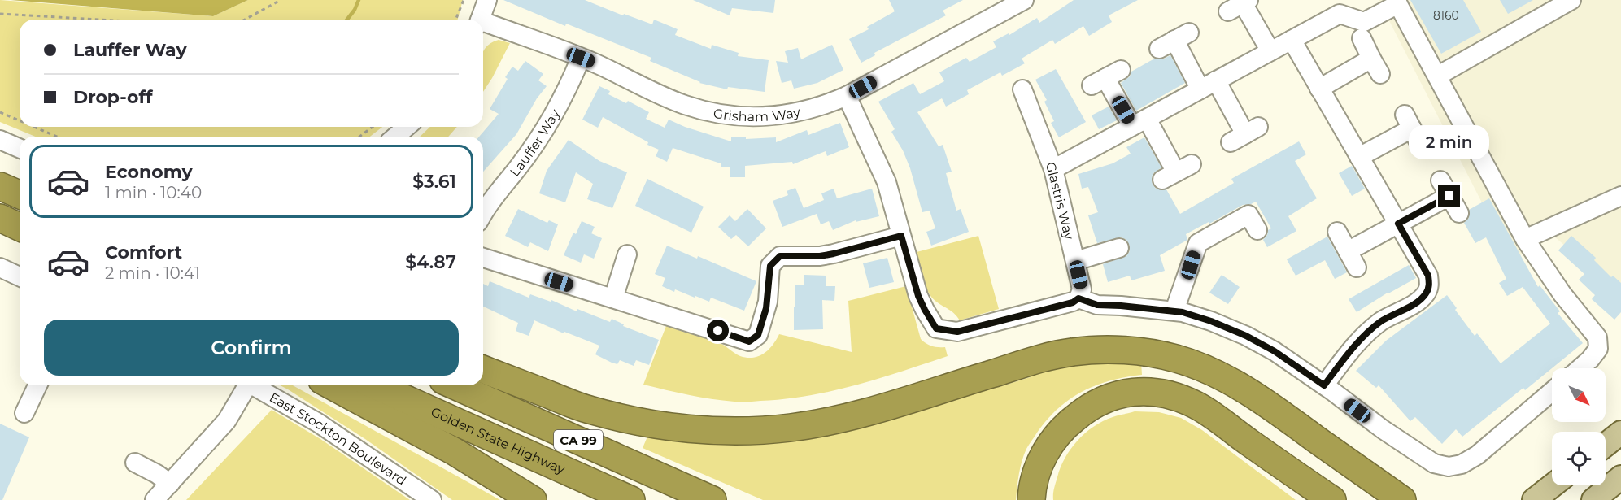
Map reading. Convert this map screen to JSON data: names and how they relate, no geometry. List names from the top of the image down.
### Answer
{
  "streets": {
    "highway": ["CA 99", "Golden State Highway"],
    "street": [
      "Grisham Way",
      "Lauffer Way",
      "Glastris Way",
      "East Stockton Boulevard"
    ]
  },
  "crossings": [
    ["Grisham Way", "Lauffer Way"]
  ],
  "house_numbers": ["8160"],
  "north": "bottom right",
  "page": {
    "banner": ["Lauffer Way", "Drop-off"],
    "bubble": "2 min",
    "list": [
      {
        "name": "Economy",
        "note": "1 min · 10:40",
        "value": "$3.61"
      },
      {
        "name": "Comfort",
        "note": "2 min · 10:41",
        "value": "$4.87"
      }
    ],
    "buttons": "Confirm"
  }
}
